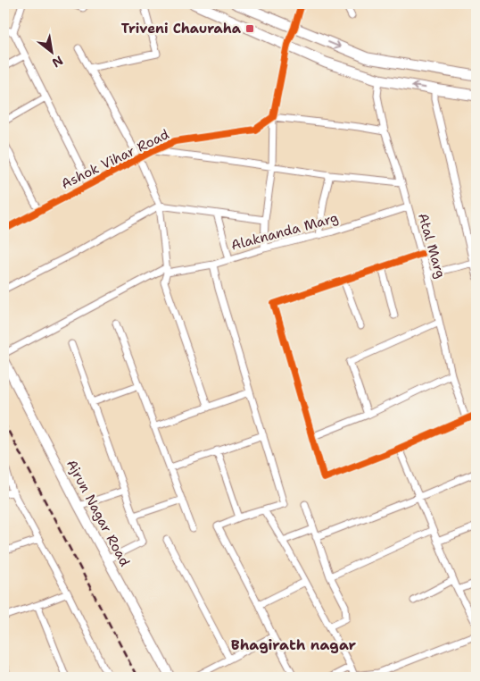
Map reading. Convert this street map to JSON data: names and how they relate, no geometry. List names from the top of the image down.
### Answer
{
  "streets": {
    "street": [
      "Ashok Vihar Road",
      "Alaknanda Marg",
      "Atal Marg",
      "Ajrun Nagar Road"
    ]
  },
  "crossings": [
    ["Alaknanda Marg", "Atal Marg"]
  ],
  "districts": ["Bhagirath nagar"],
  "places": {
    "transit": ["Triveni Chauraha"]
  },
  "north": "bottom right"
}
